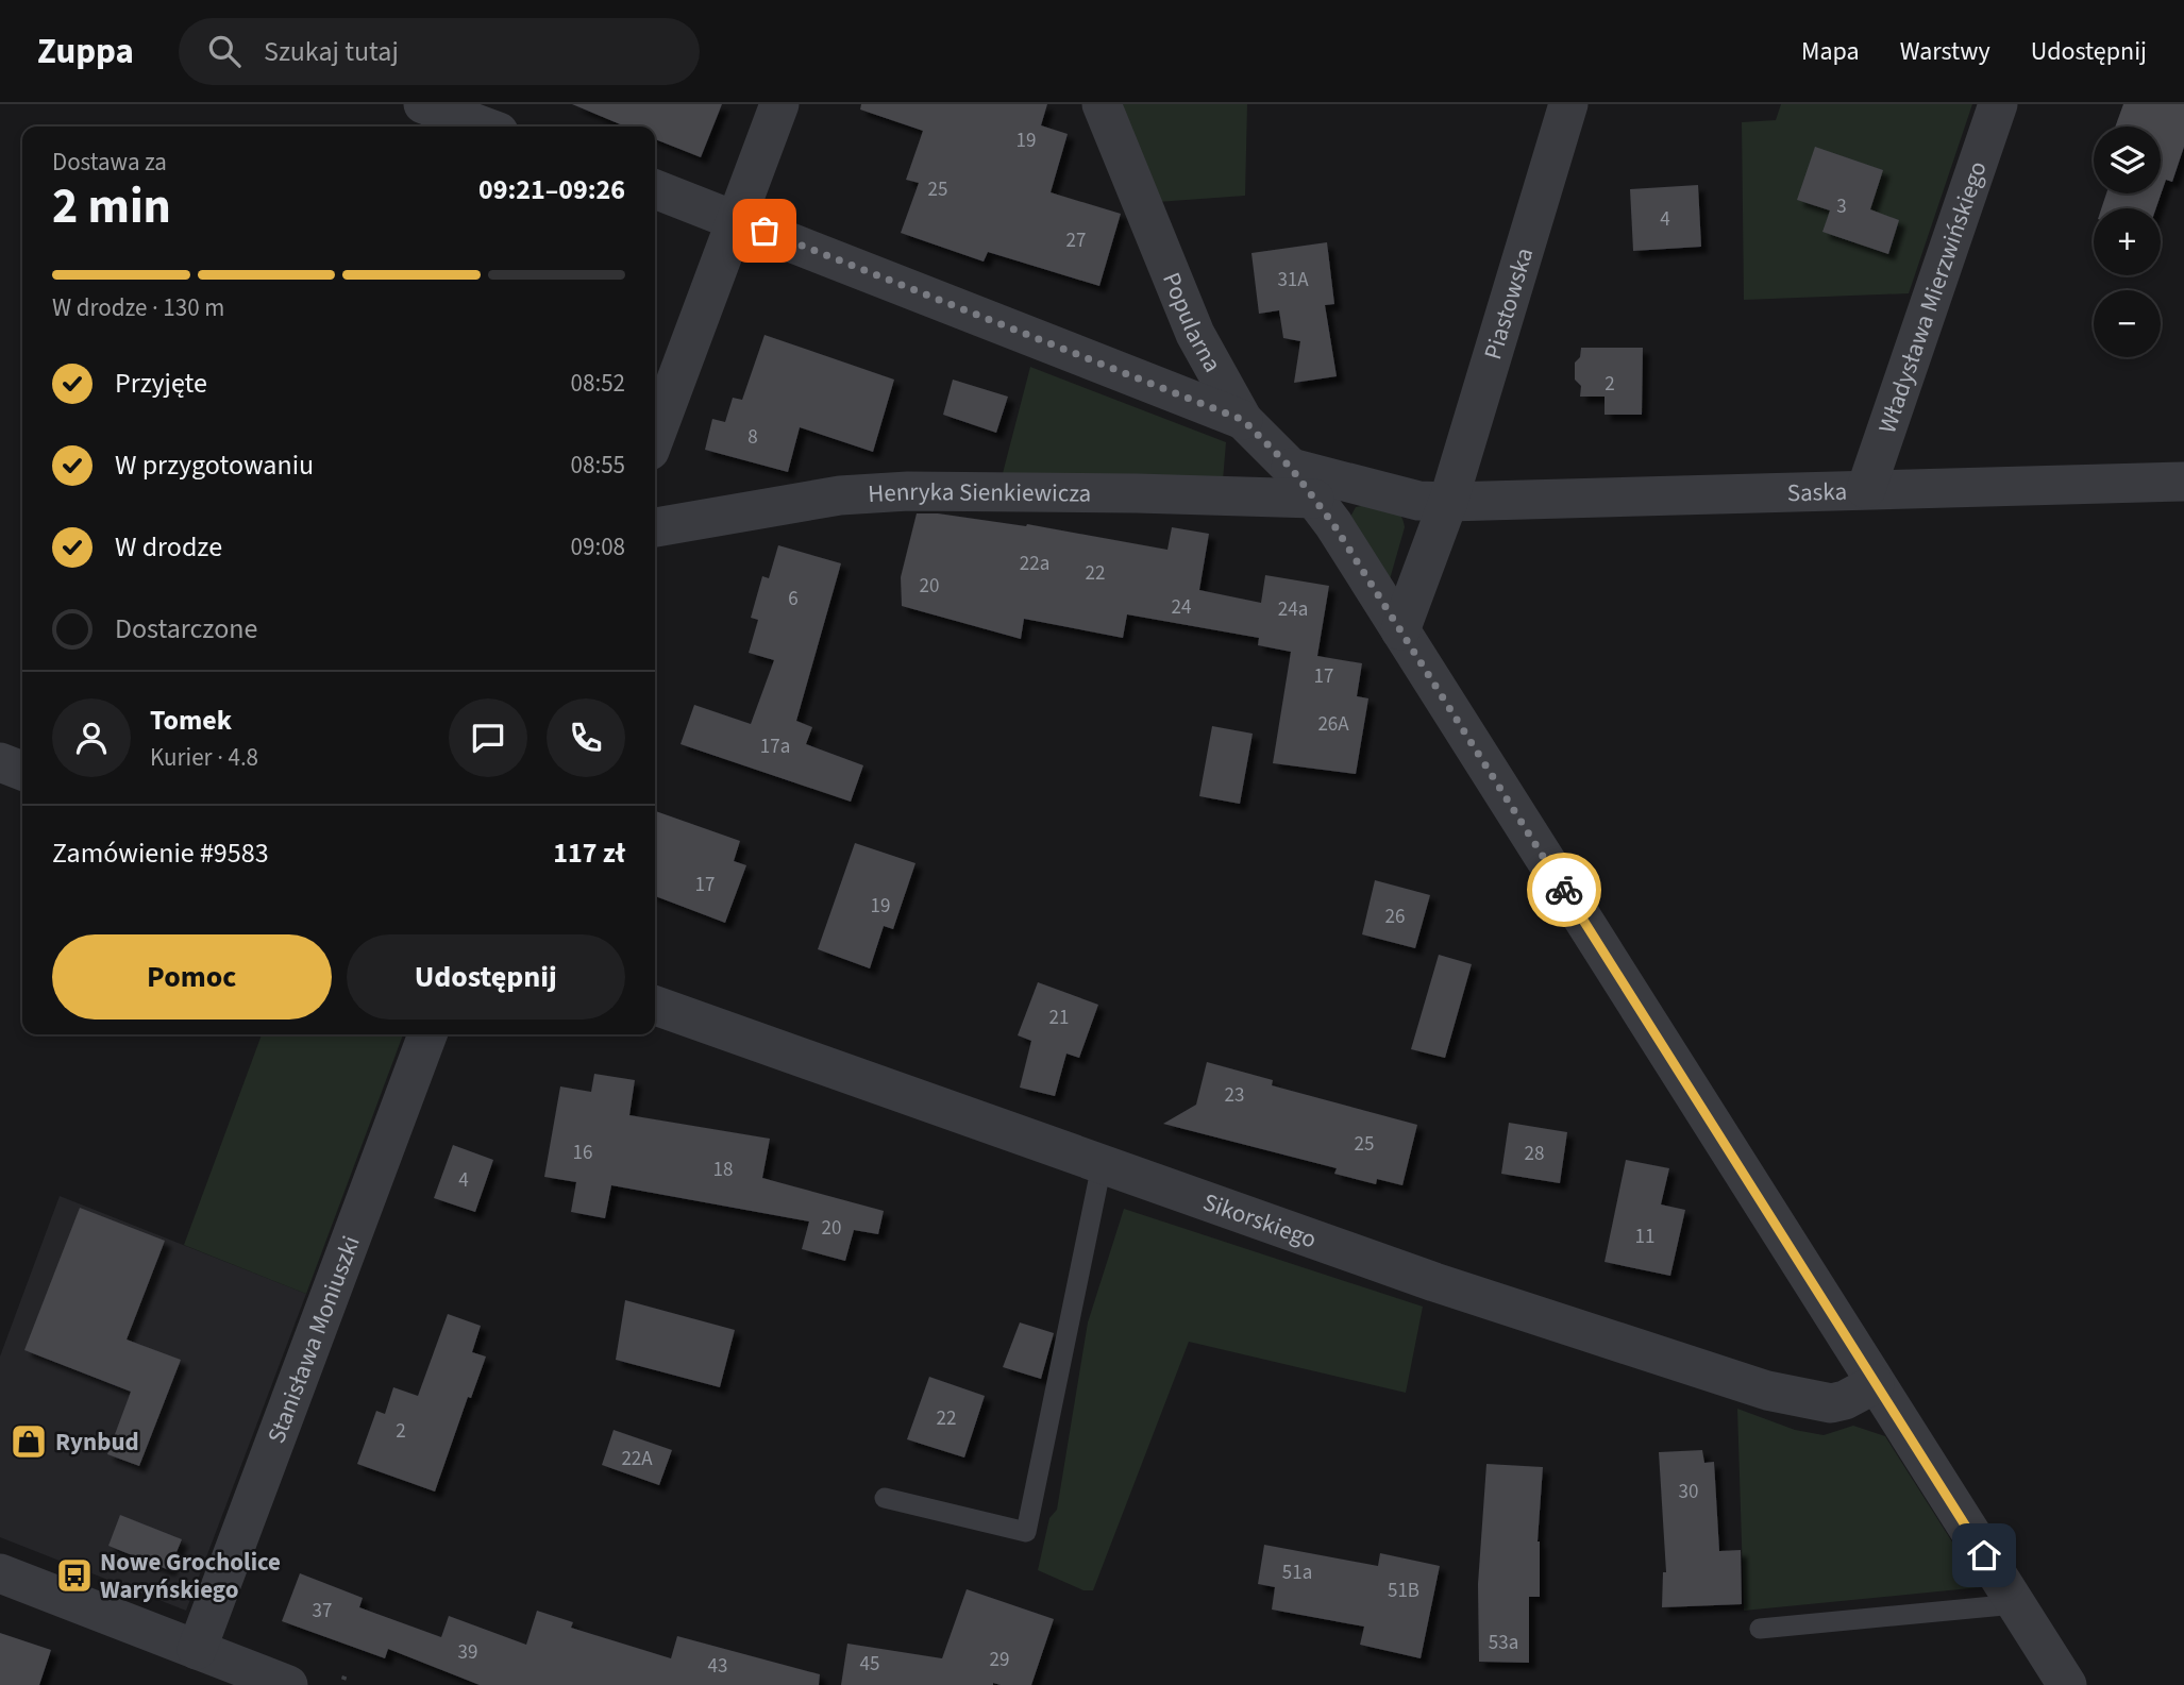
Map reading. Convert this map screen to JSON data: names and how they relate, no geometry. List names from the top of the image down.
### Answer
{
  "streets": {
    "street": [
      "Władysława Mierzwińskiego",
      "Piastowska",
      "Popularna",
      "Saska",
      "Henryka Sienkiewicza",
      "Sikorskiego",
      "Stanisława Moniuszki"
    ]
  },
  "crossings": [
    ["Władysława Mierzwińskiego", "Saska"],
    ["Piastowska", "Popularna"],
    ["Piastowska", "Saska"],
    ["Popularna", "Saska"],
    ["Popularna", "Henryka Sienkiewicza"],
    ["Popularna", "Sikorskiego"]
  ],
  "places": {
    "shop": ["Rynbud"],
    "bus stop": ["Nowe Grocholice Waryńskiego"]
  },
  "house_numbers": [
    "19",
    "25",
    "3",
    "4",
    "27",
    "31A",
    "2",
    "8",
    "22a",
    "22",
    "20",
    "6",
    "24",
    "24a",
    "17",
    "26A",
    "17a",
    "17",
    "19",
    "26",
    "21",
    "23",
    "25",
    "16",
    "28",
    "18",
    "4",
    "20",
    "11",
    "22",
    "2",
    "22A",
    "30",
    "51a",
    "51B",
    "37",
    "53a",
    "39",
    "29",
    "45",
    "43"
  ],
  "page": {
    "header": "Zuppa",
    "search": "Szukaj tutaj",
    "nav": ["Mapa", "Warstwy", "Udostępnij"],
    "map_buttons": ["+", "−"],
    "heading": ["2 min", "Dostawa za", "09:21–09:26"],
    "panel": [
      "Tomek",
      "Kurier · 4.8",
      "Zamówienie #9583",
      "117 zł"
    ],
    "bar": "W drodze · 130 m",
    "list": [
      ["Przyjęte", "08:52"],
      ["W przygotowaniu", "08:55"],
      ["W drodze", "09:08"],
      "Dostarczone"
    ],
    "buttons": ["Pomoc", "Udostępnij"]
  }
}
